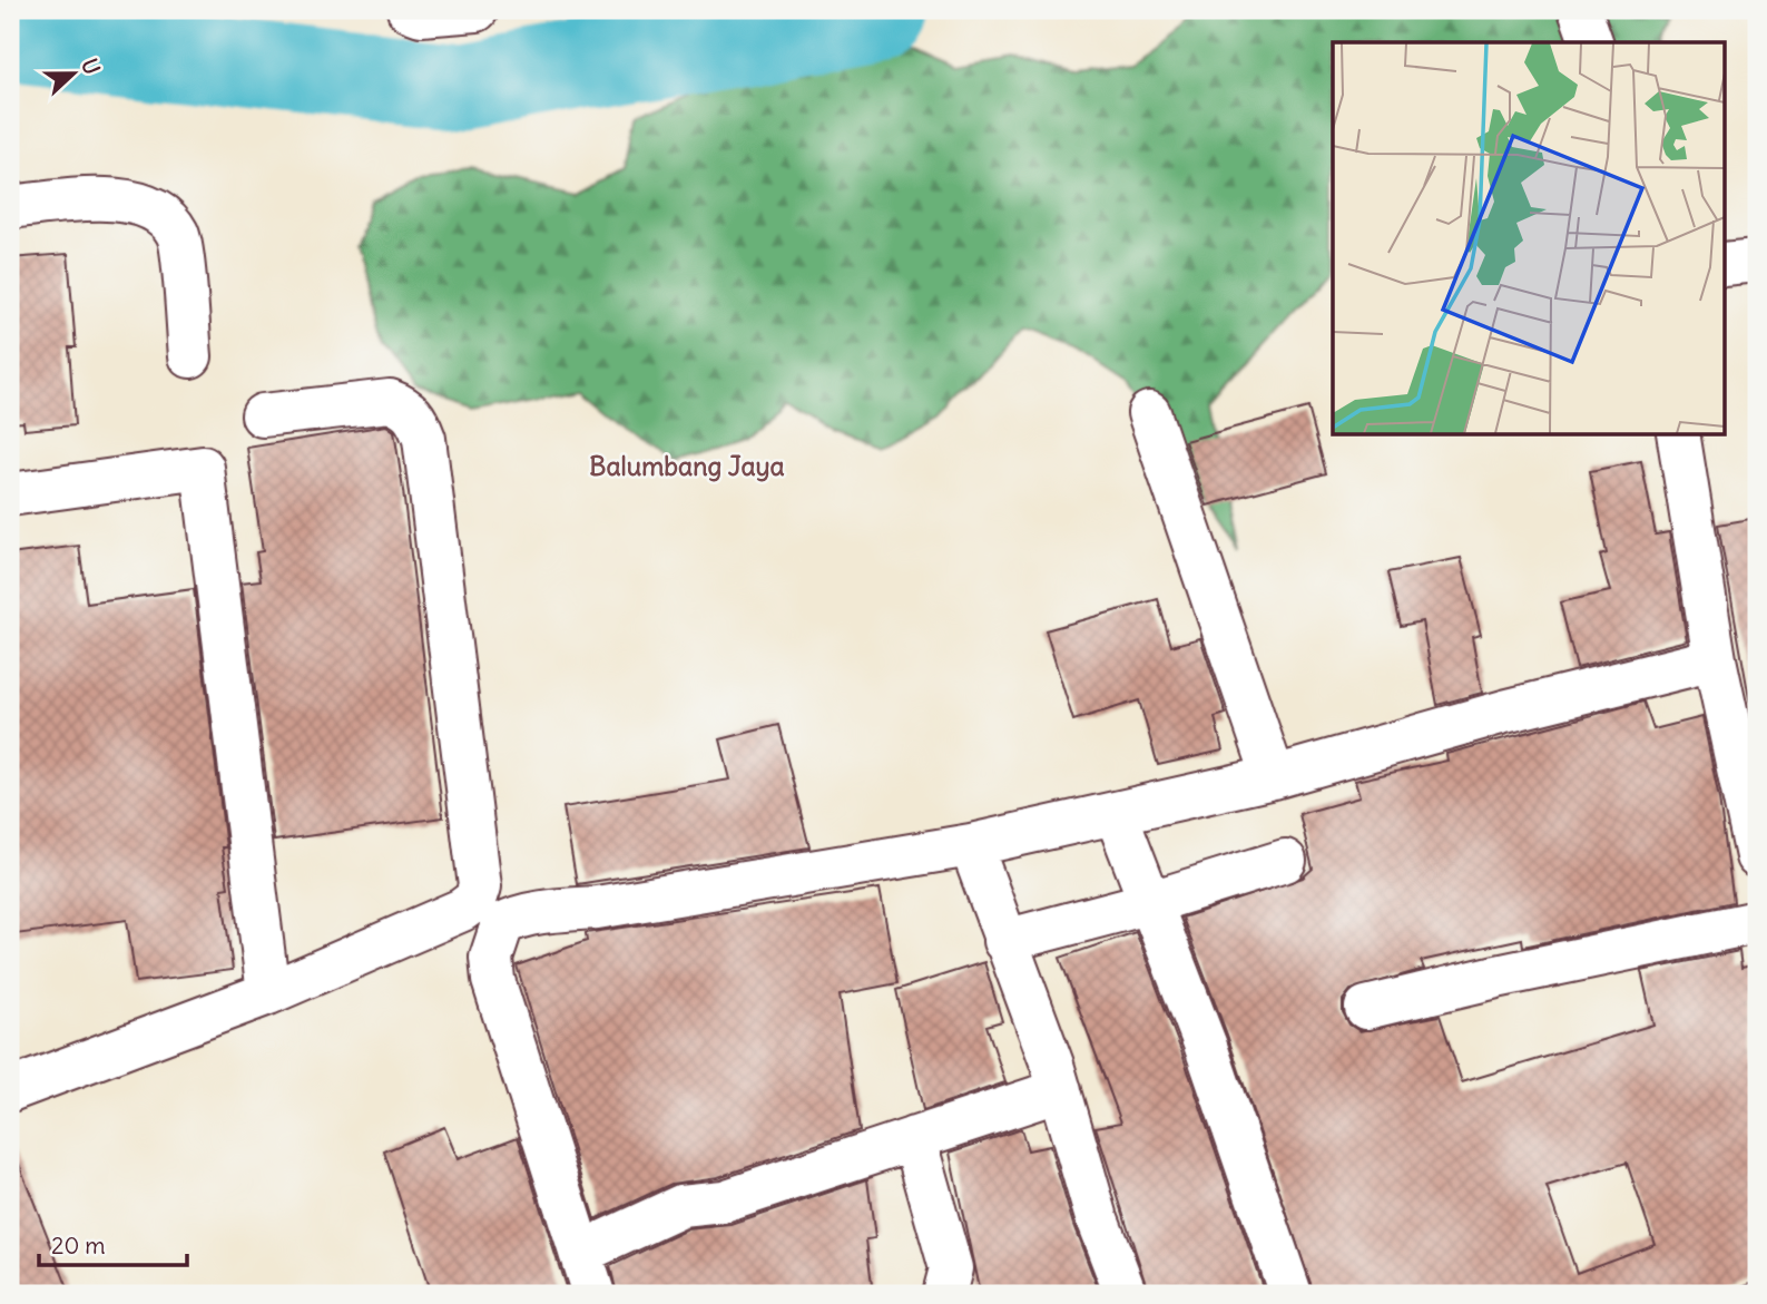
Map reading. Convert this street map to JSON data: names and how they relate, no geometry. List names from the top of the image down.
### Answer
{
  "districts": ["Balumbang Jaya"],
  "scale_bar": "20 m",
  "north": "right"
}
